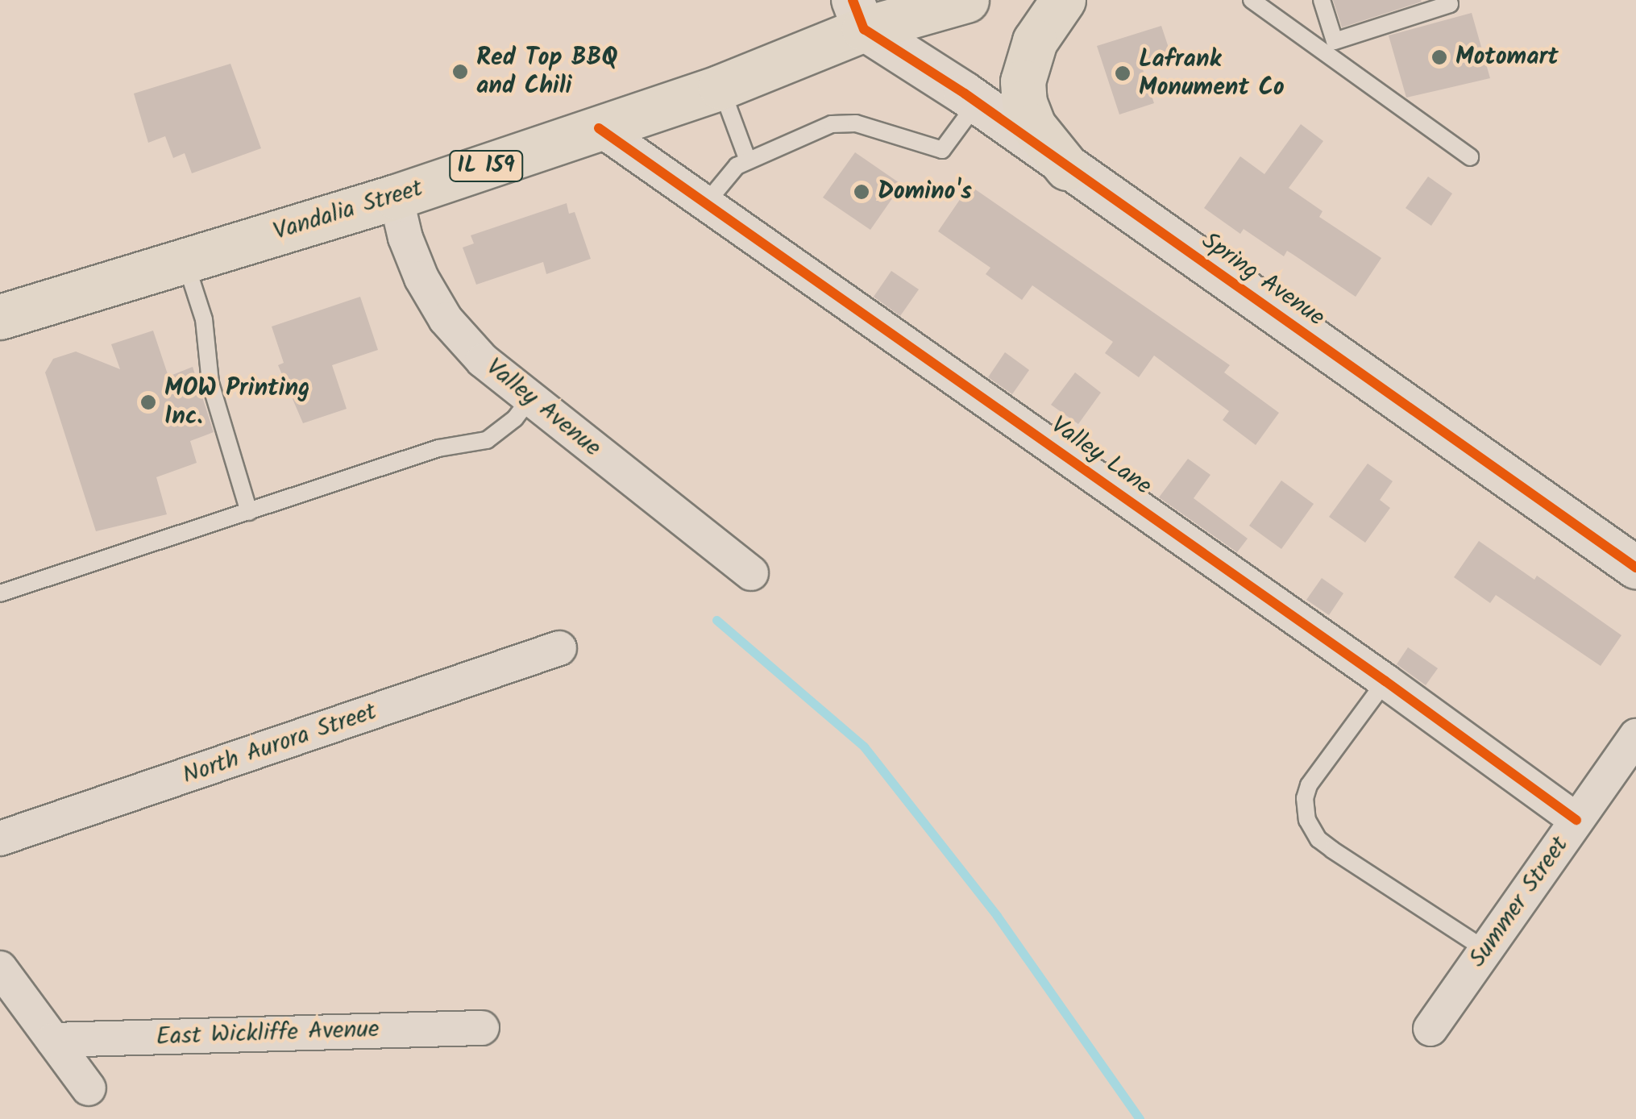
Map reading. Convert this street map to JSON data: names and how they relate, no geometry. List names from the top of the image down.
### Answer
{
  "streets": {
    "main road": ["IL 159", "Vandalia Street"],
    "street": [
      "Spring Avenue",
      "Valley Avenue",
      "Valley Lane",
      "North Aurora Street",
      "Summer Street",
      "East Wickliffe Avenue"
    ]
  },
  "crossings": [
    ["Vandalia Street", "Spring Avenue"],
    ["Vandalia Street", "Valley Avenue"],
    ["Vandalia Street", "Valley Lane"],
    ["Valley Lane", "Summer Street"]
  ],
  "places": [
    "Motomart",
    "Red Top BBQ and Chili",
    "Lafrank Monument Co",
    "Domino's",
    "MOW Printing Inc."
  ]
}
